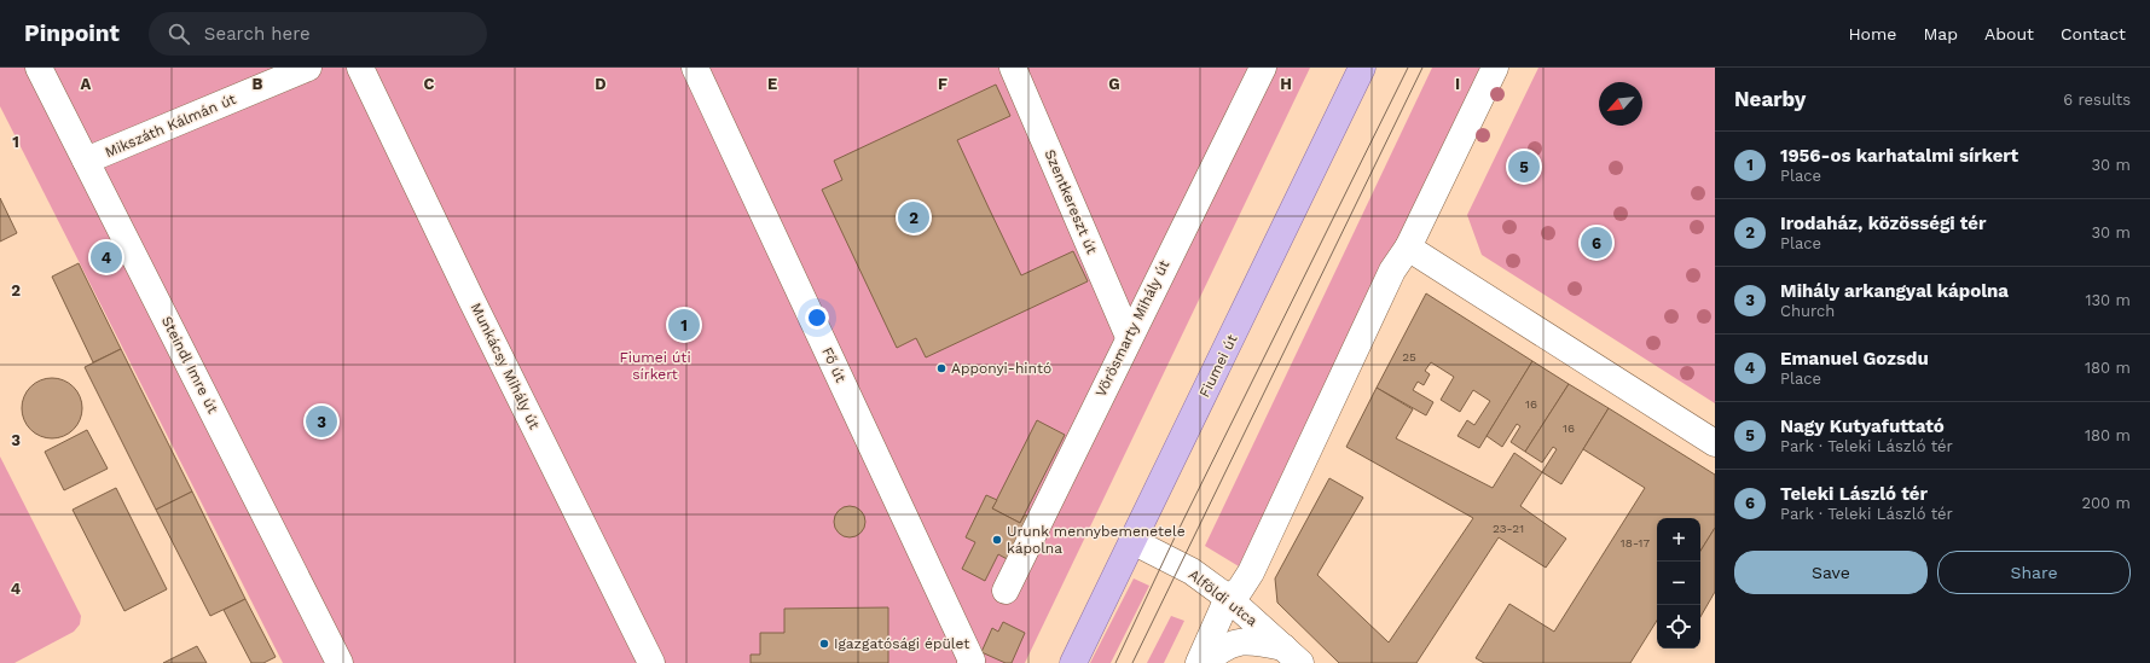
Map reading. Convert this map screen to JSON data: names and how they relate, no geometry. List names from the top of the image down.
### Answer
{
  "streets": {
    "main road": ["Fiumei út"],
    "street": [
      "Mikszáth Kálmán út",
      "Szentkereszt út",
      "Vörösmarty Mihály út",
      "Steindl Imre út",
      "Fő út",
      "Munkácsy Mihály út",
      "Alföldi utca"
    ]
  },
  "crossings": [
    ["Mikszáth Kálmán út", "Steindl Imre út"],
    ["Szentkereszt út", "Vörösmarty Mihály út"],
    ["Fiumei út", "Alföldi utca"]
  ],
  "parks": ["Fiumei úti sírkert"],
  "places": ["Apponyi-hintó", "Urunk mennybemenetele kápolna", "Igazgatósági épület"],
  "house_numbers": [
    "25",
    "16",
    "16",
    "23-21",
    "18-17"
  ],
  "north": "bottom left",
  "page": {
    "header": "Pinpoint",
    "search": "Search here",
    "nav": [
      "Home",
      "Map",
      "About",
      "Contact"
    ],
    "heading": ["Nearby", "6 results"],
    "list": [
      {
        "mark": "1",
        "name": "1956-os karhatalmi sírkert",
        "note": "Place",
        "value": "30 m"
      },
      {
        "mark": "2",
        "name": "Irodaház, közösségi tér",
        "note": "Place",
        "value": "30 m"
      },
      {
        "mark": "3",
        "name": "Mihály arkangyal kápolna",
        "note": "Church",
        "value": "130 m"
      },
      {
        "mark": "4",
        "name": "Emanuel Gozsdu",
        "note": "Place",
        "value": "180 m"
      },
      {
        "mark": "5",
        "name": "Nagy Kutyafuttató",
        "note": "Park · Teleki László tér",
        "value": "180 m"
      },
      {
        "mark": "6",
        "name": "Teleki László tér",
        "note": "Park · Teleki László tér",
        "value": "200 m"
      }
    ],
    "pins": [
      "5",
      "2",
      "6",
      "4",
      "1",
      "3"
    ],
    "map_buttons": ["+", "−"],
    "buttons": ["Save", "Share"]
  },
  "grid": {
    "columns": [
      "A",
      "B",
      "C",
      "D",
      "E",
      "F",
      "G",
      "H",
      "I"
    ],
    "rows": [
      "1",
      "2",
      "3",
      "4"
    ]
  }
}
